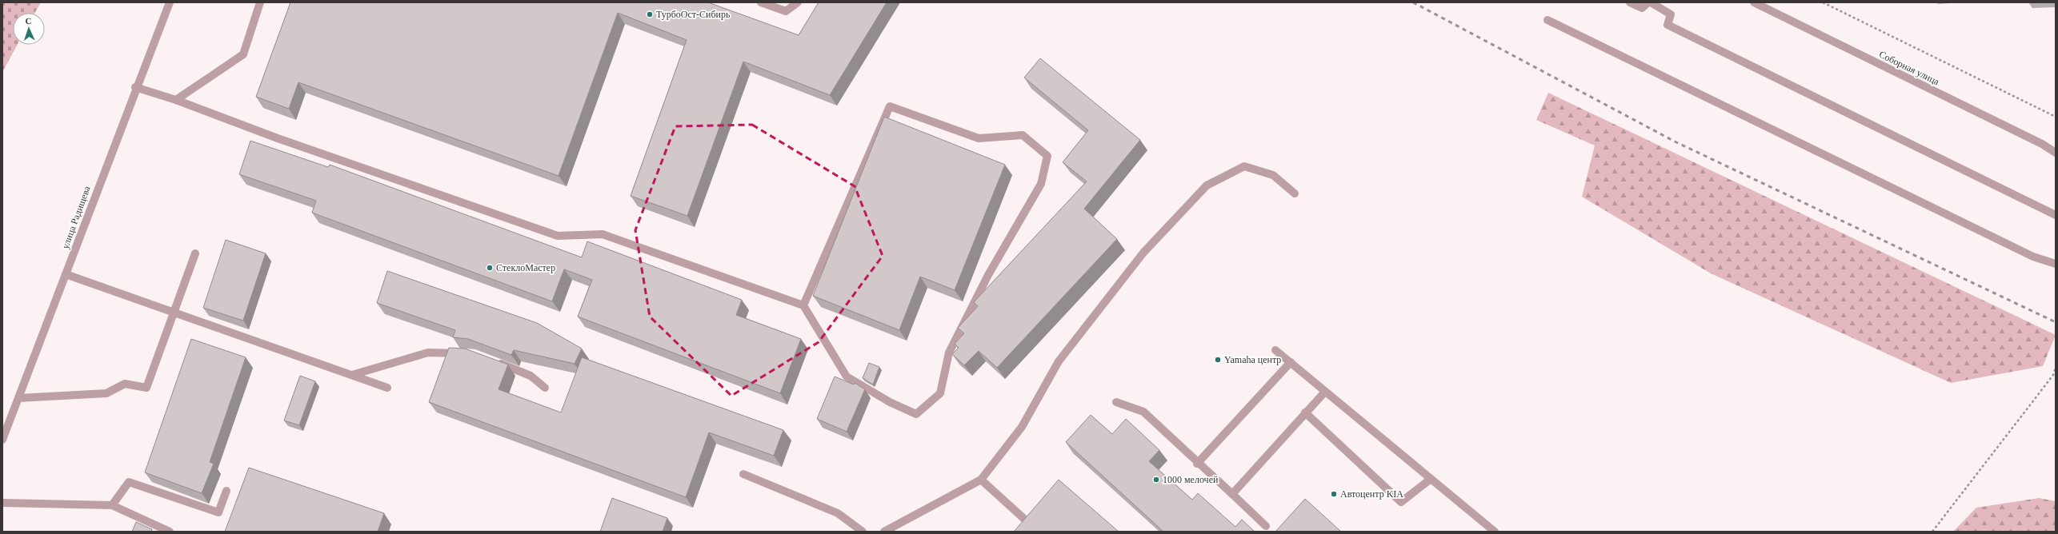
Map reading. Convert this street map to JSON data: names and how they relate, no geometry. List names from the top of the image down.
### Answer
{
  "streets": {
    "street": ["Соборная улица", "улица Радищева"]
  },
  "places": [
    "ТурбоОст-Сибирь",
    "СтеклоМастер",
    "Yamaha центр",
    "1000 мелочей",
    "Автоцентр KIA"
  ],
  "north": "top"
}
